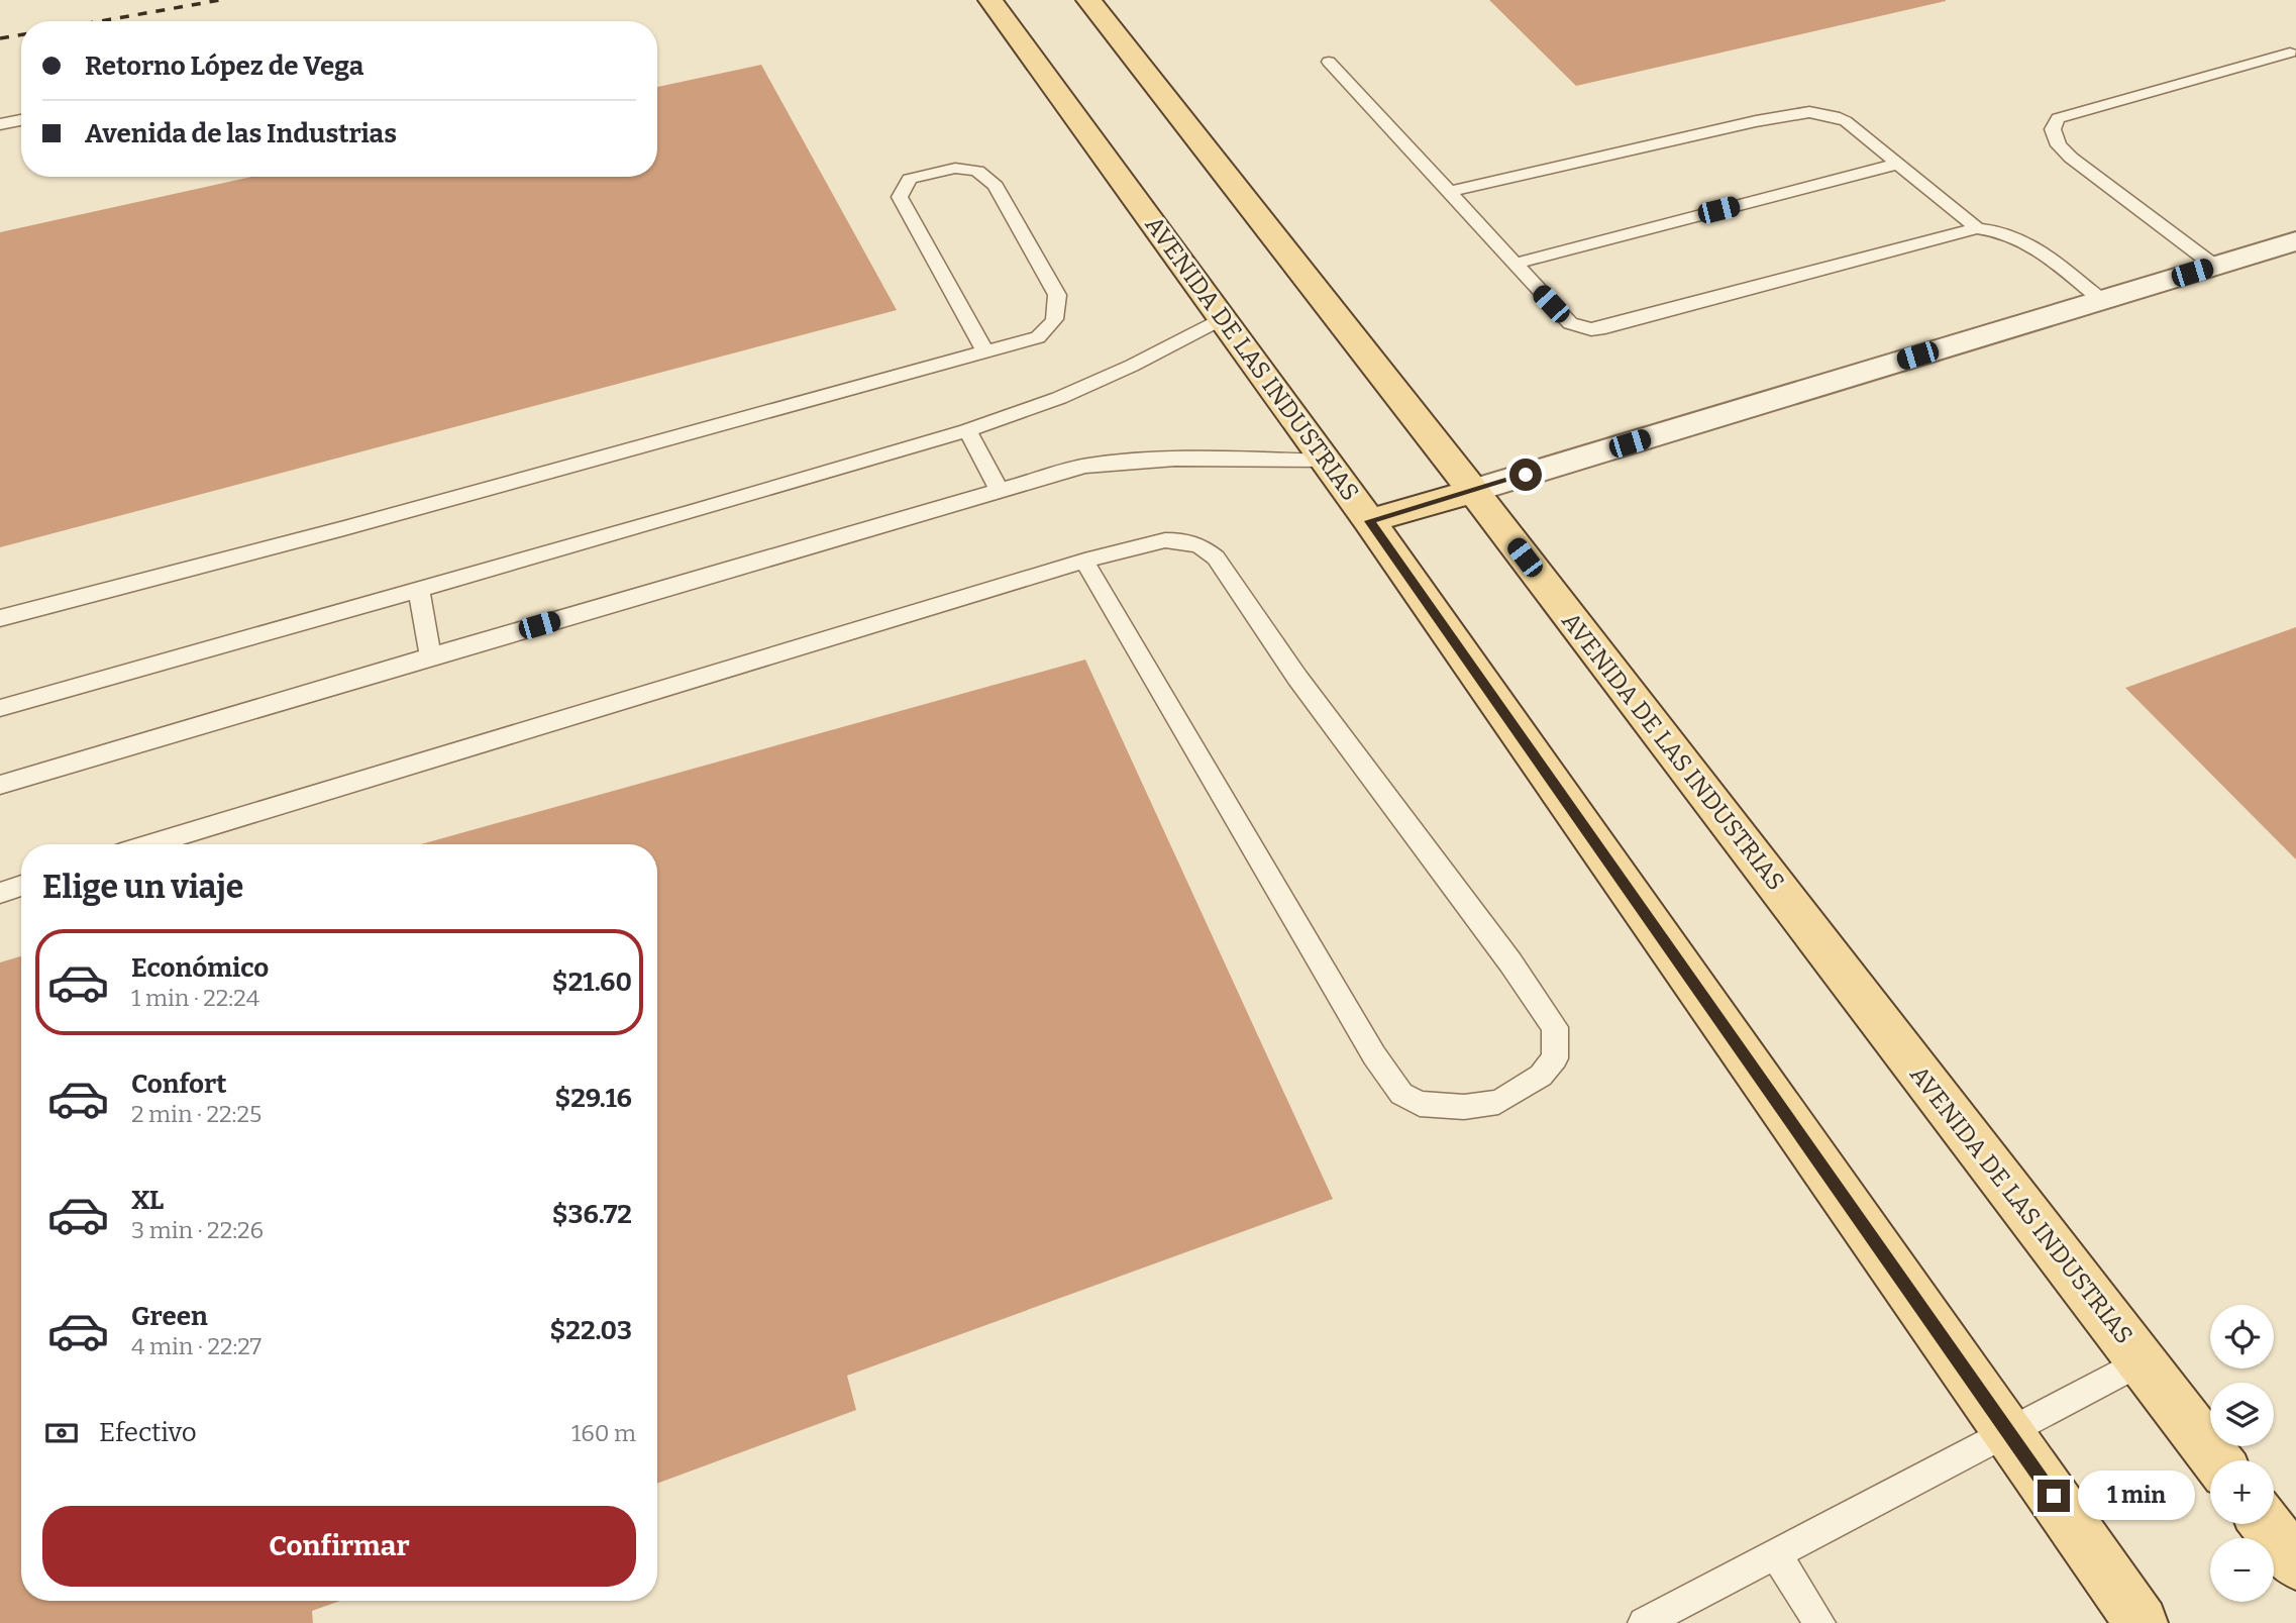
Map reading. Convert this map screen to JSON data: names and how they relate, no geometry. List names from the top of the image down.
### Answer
{
  "streets": {
    "main road": ["AVENIDA DE LAS INDUSTRIAS"]
  },
  "page": {
    "banner": ["Retorno López de Vega", "Avenida de las Industrias"],
    "heading": "Elige un viaje",
    "list": [
      {
        "name": "Económico",
        "note": "1 min · 22:24",
        "value": "$21.60"
      },
      {
        "name": "Confort",
        "note": "2 min · 22:25",
        "value": "$29.16"
      },
      {
        "name": "XL",
        "note": "3 min · 22:26",
        "value": "$36.72"
      },
      {
        "name": "Green",
        "note": "4 min · 22:27",
        "value": "$22.03"
      }
    ],
    "map_buttons": ["+", "−"],
    "pay": ["Efectivo", "160 m"],
    "bubble": "1 min",
    "buttons": "Confirmar"
  }
}
